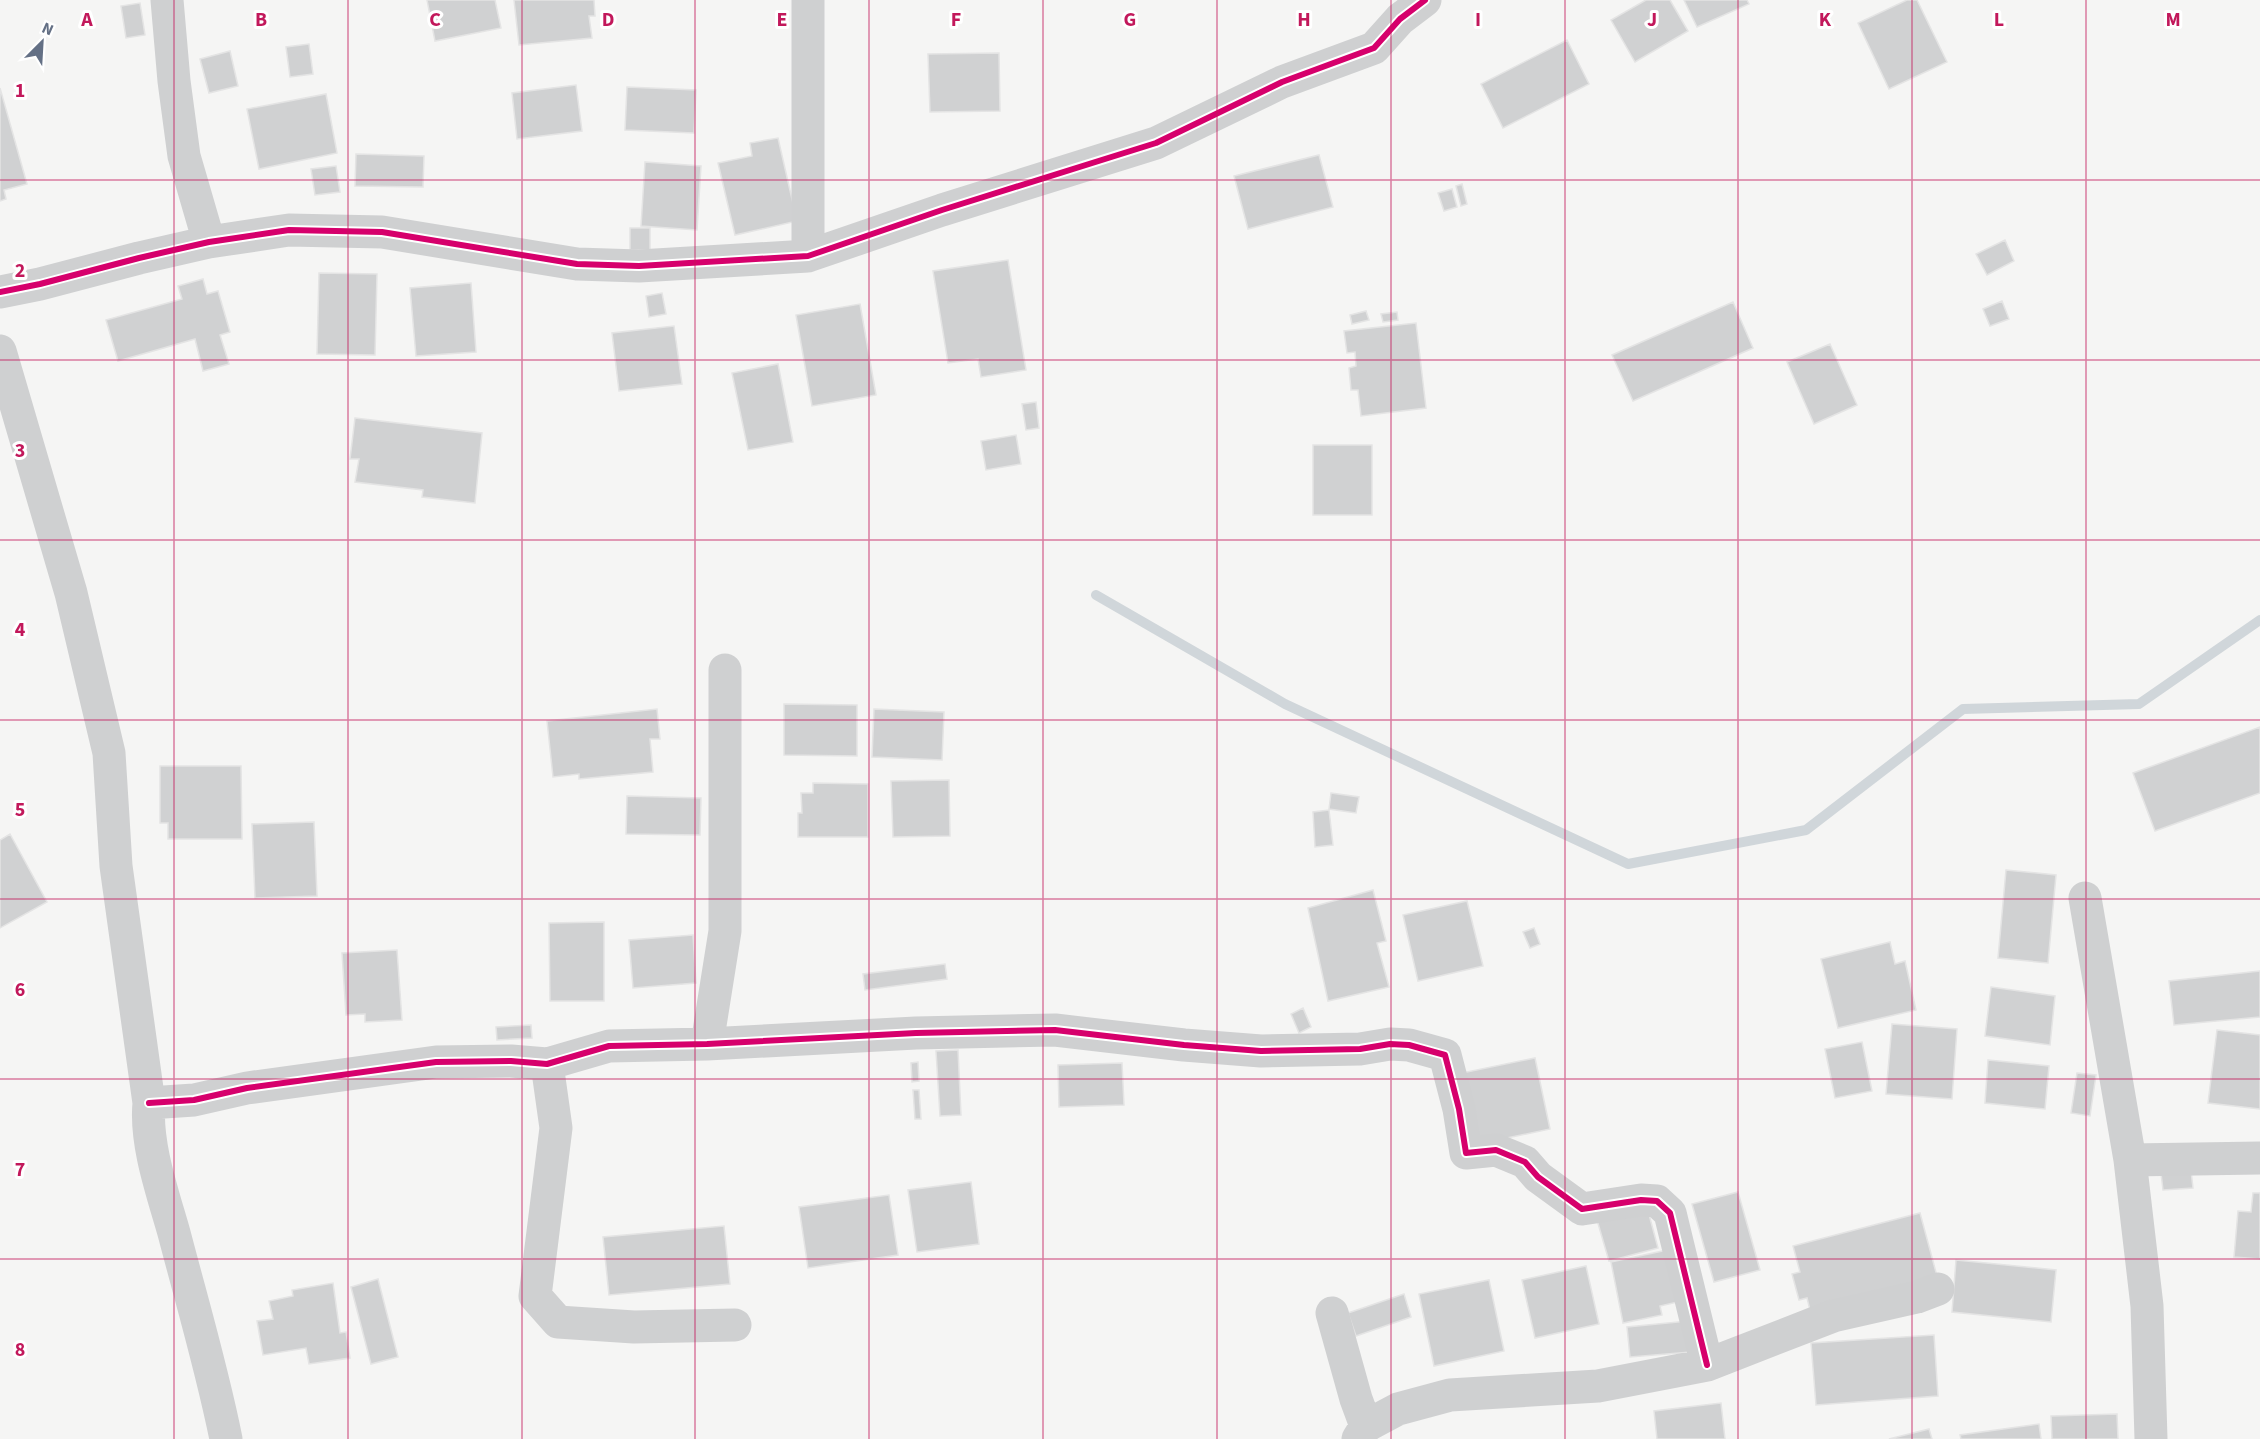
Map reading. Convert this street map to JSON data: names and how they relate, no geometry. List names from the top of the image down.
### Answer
{
  "north": "top right",
  "grid": {
    "columns": [
      "A",
      "B",
      "C",
      "D",
      "E",
      "F",
      "G",
      "H",
      "I",
      "J",
      "K",
      "L",
      "M"
    ],
    "rows": [
      "1",
      "2",
      "3",
      "4",
      "5",
      "6",
      "7",
      "8"
    ]
  }
}
